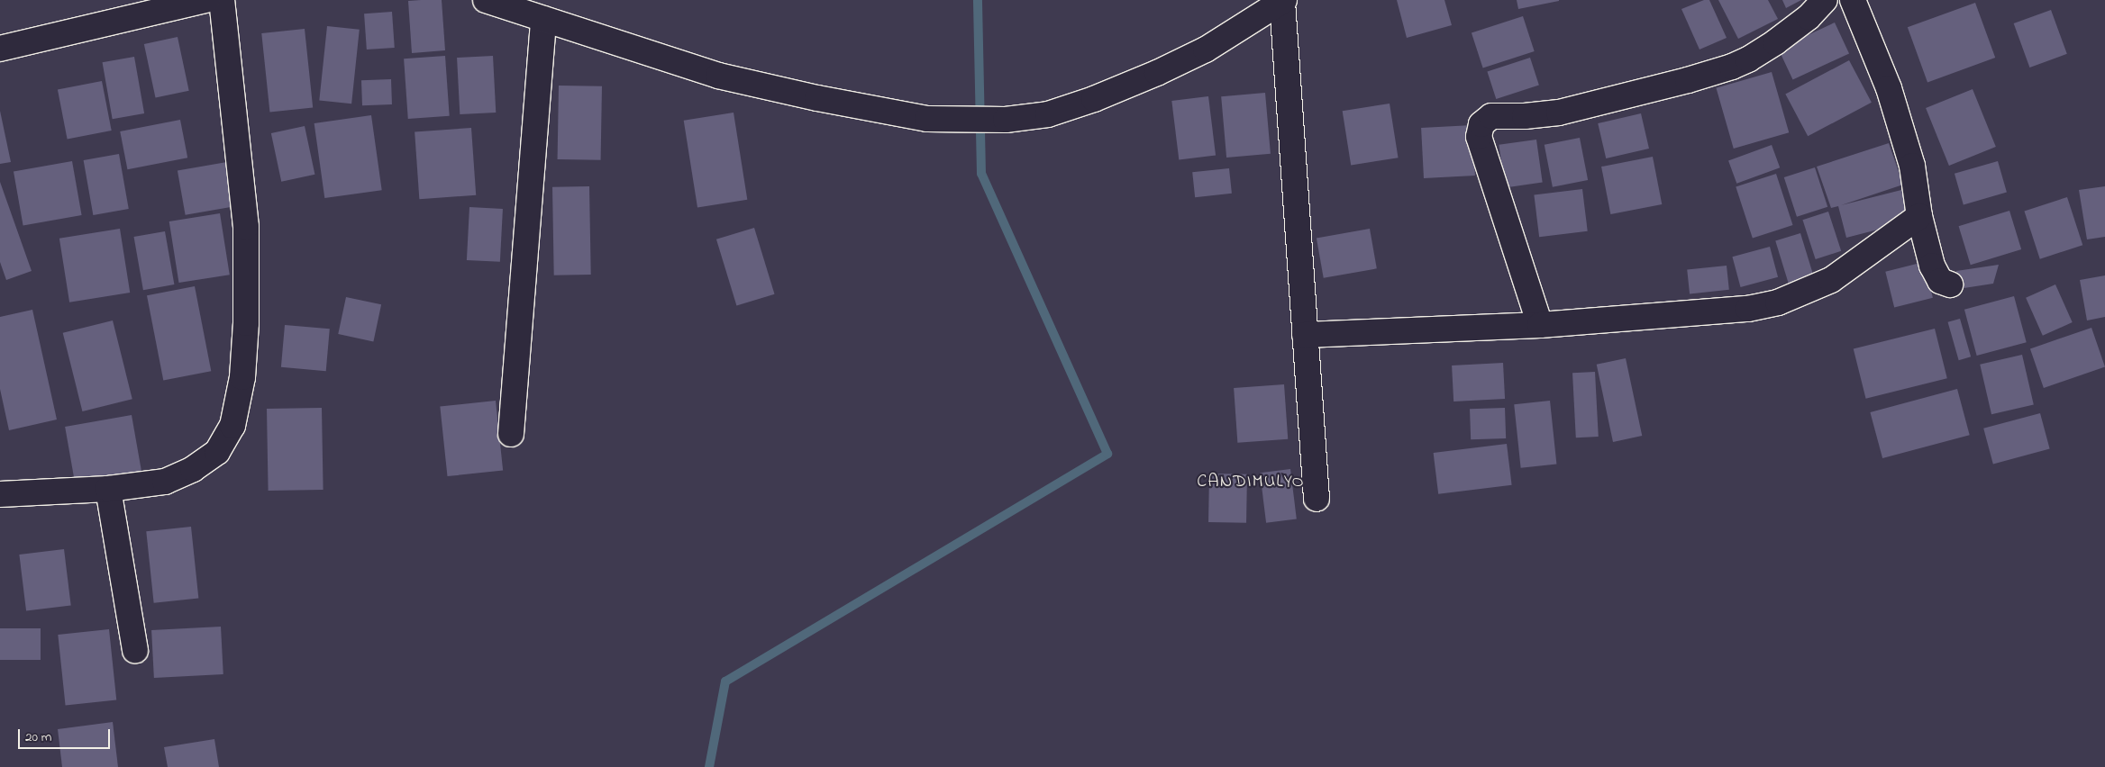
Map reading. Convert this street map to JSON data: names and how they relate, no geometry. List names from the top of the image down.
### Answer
{
  "districts": ["CANDIMULYO"],
  "scale_bar": "20 m"
}
